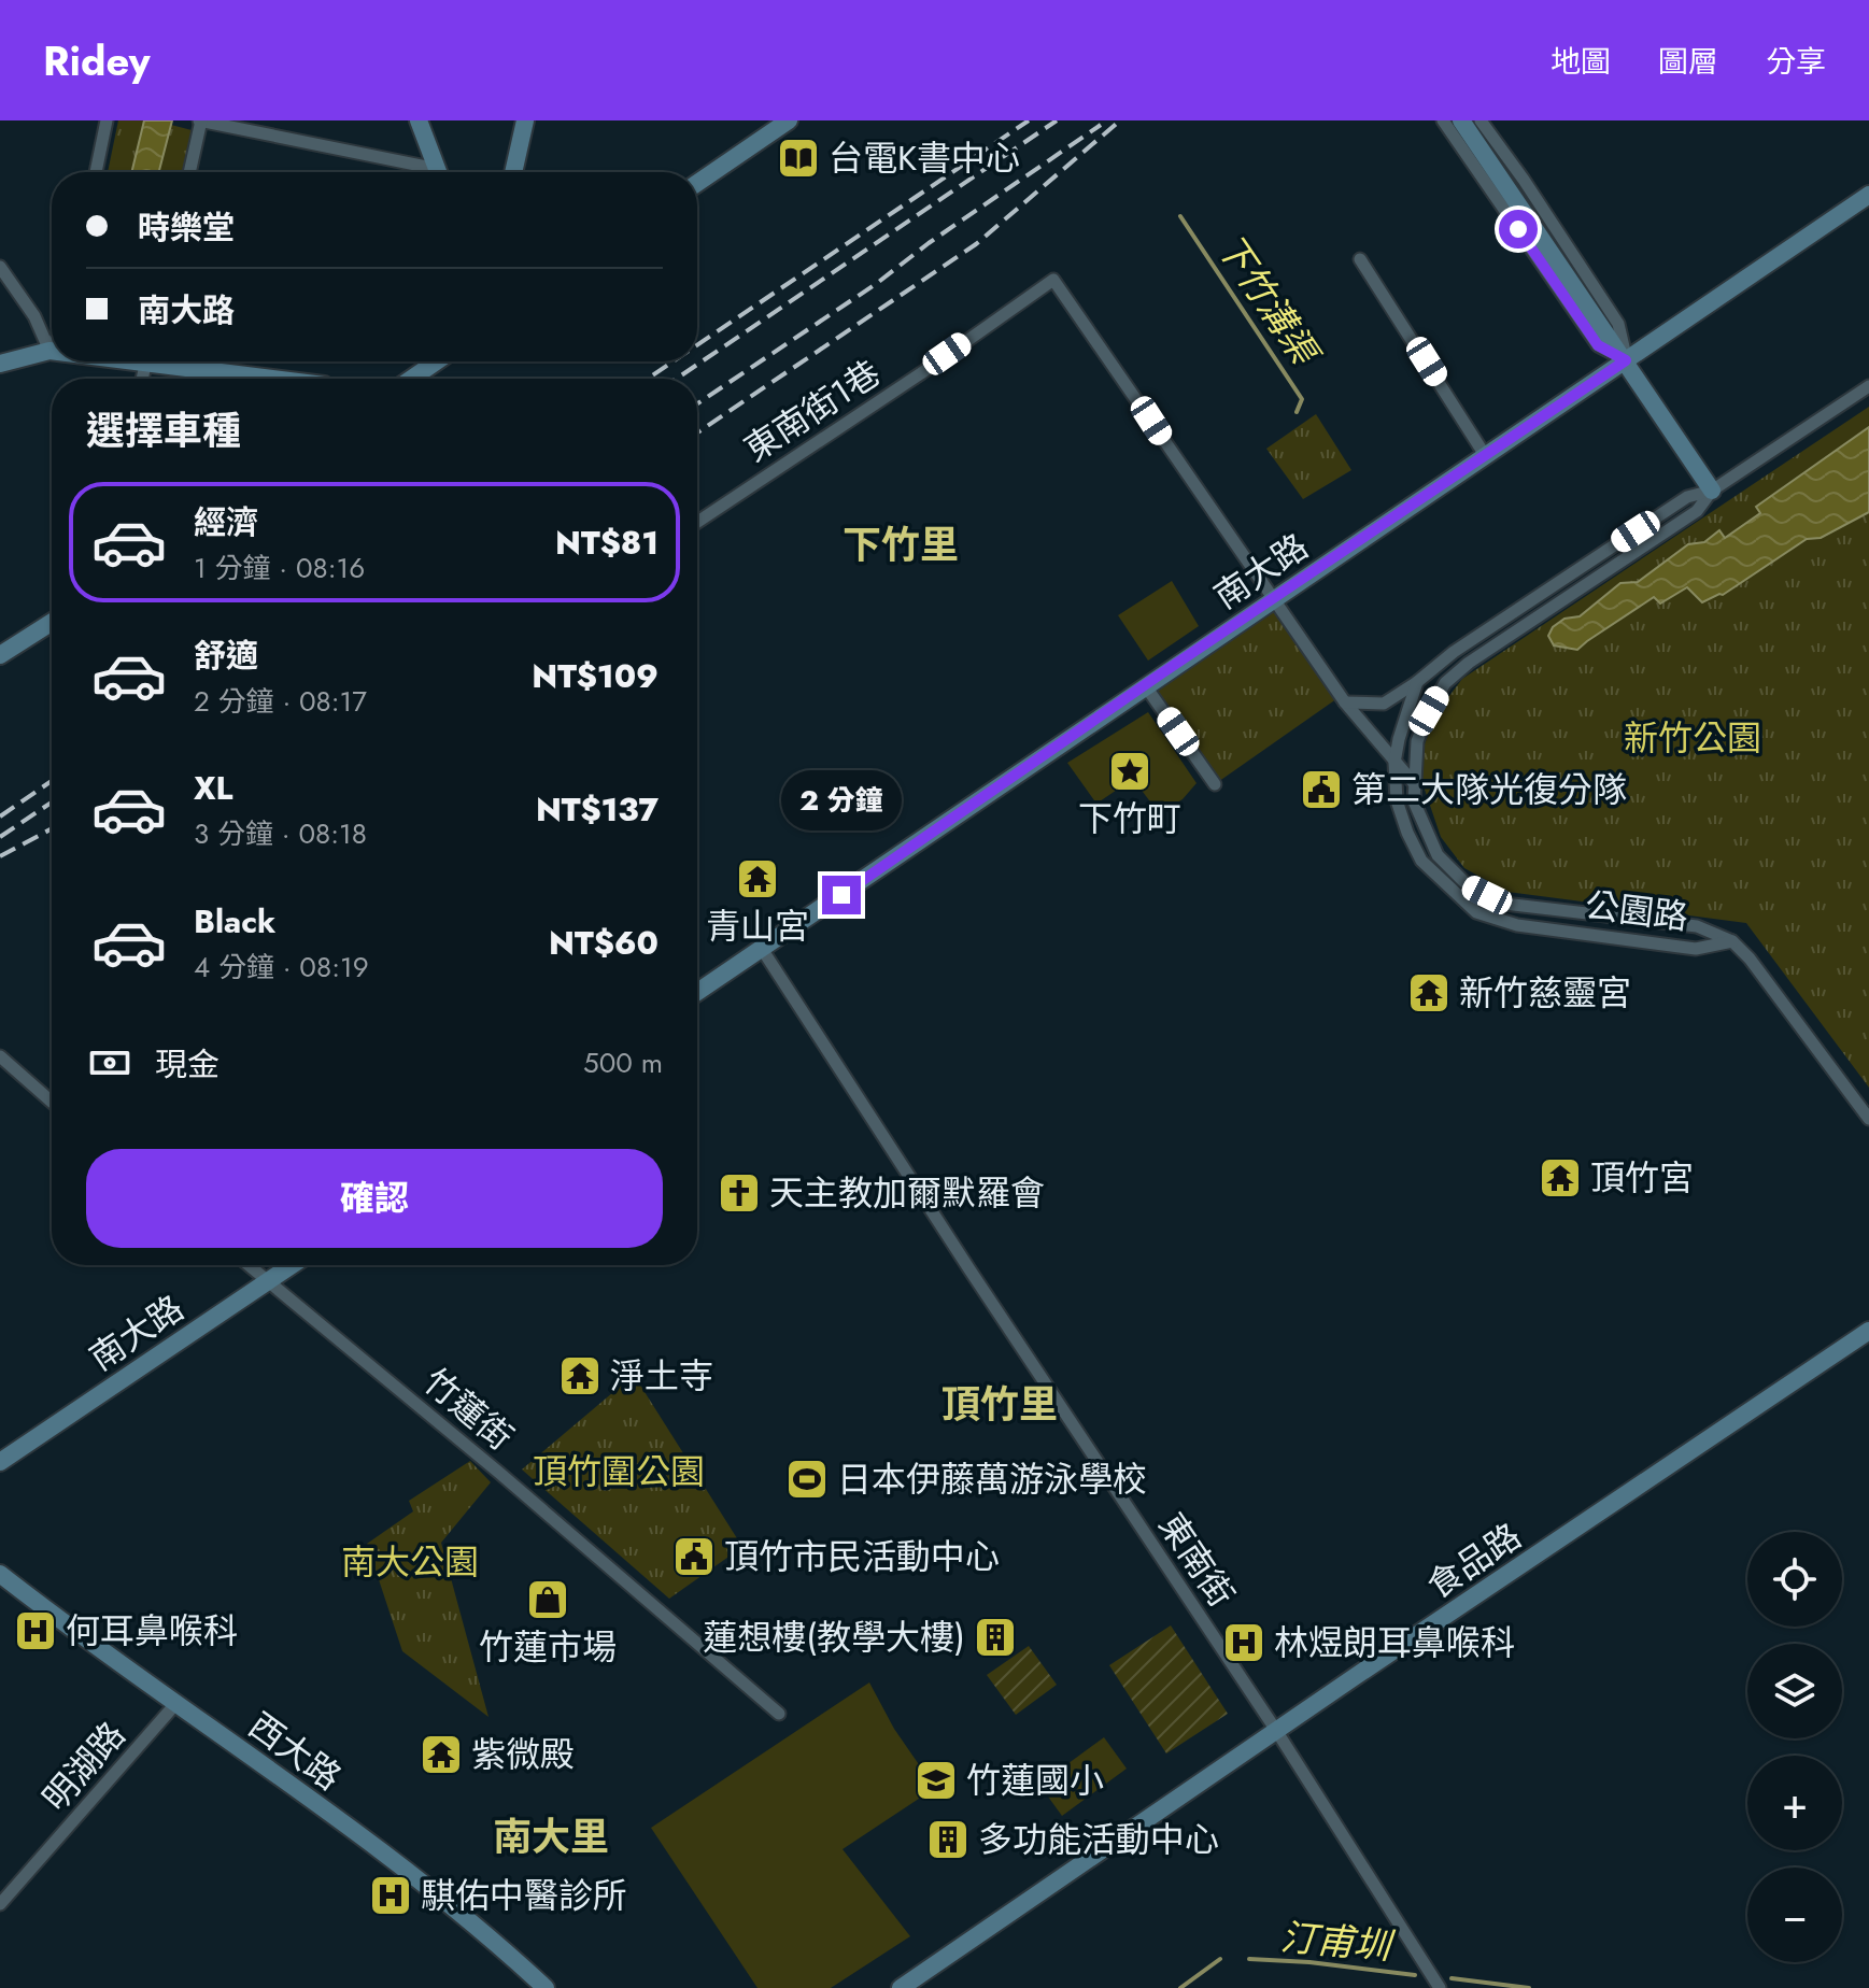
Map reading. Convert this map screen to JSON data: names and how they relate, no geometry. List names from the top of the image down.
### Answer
{
  "streets": {
    "street": [
      "東南街1巷",
      "南大路",
      "公園路",
      "竹蓮街",
      "東南街",
      "食品路",
      "西大路",
      "明湖路"
    ]
  },
  "crossings": [
    ["東南街1巷", "南大路"],
    ["南大路", "竹蓮街"],
    ["南大路", "東南街"],
    ["東南街", "食品路"],
    ["西大路", "明湖路"]
  ],
  "districts": ["下竹里", "頂竹里", "南大里"],
  "water": ["下竹溝渠", "汀甫圳"],
  "parks": ["新竹公園", "頂竹圍公園", "南大公園"],
  "places": {
    "library": ["台電K書中心"],
    "place": ["下竹町"],
    "public building": ["第二大隊光復分隊", "頂竹市民活動中心"],
    "temple": [
      "青山宮",
      "新竹慈靈宮",
      "頂竹宮",
      "淨土寺",
      "紫微殿"
    ],
    "church": ["天主教加爾默羅會"],
    "sports": ["日本伊藤萬游泳學校"],
    "shop": ["竹蓮市場"],
    "hospital": ["何耳鼻喉科", "林煜朗耳鼻喉科", "騏佑中醫診所"],
    "building": ["蓮想樓(教學大樓)", "多功能活動中心"],
    "school or university": ["竹蓮國小"]
  },
  "page": {
    "header": "Ridey",
    "nav": ["地圖", "圖層", "分享"],
    "banner": ["時樂堂", "南大路"],
    "heading": "選擇車種",
    "list": [
      {
        "name": "經濟",
        "note": "1 分鐘 · 08:16",
        "value": "NT$81"
      },
      {
        "name": "舒適",
        "note": "2 分鐘 · 08:17",
        "value": "NT$109"
      },
      {
        "name": "XL",
        "note": "3 分鐘 · 08:18",
        "value": "NT$137"
      },
      {
        "name": "Black",
        "note": "4 分鐘 · 08:19",
        "value": "NT$60"
      }
    ],
    "bubble": "2 分鐘",
    "pay": ["現金", "500 m"],
    "buttons": "確認",
    "map_buttons": ["+", "−"]
  }
}
